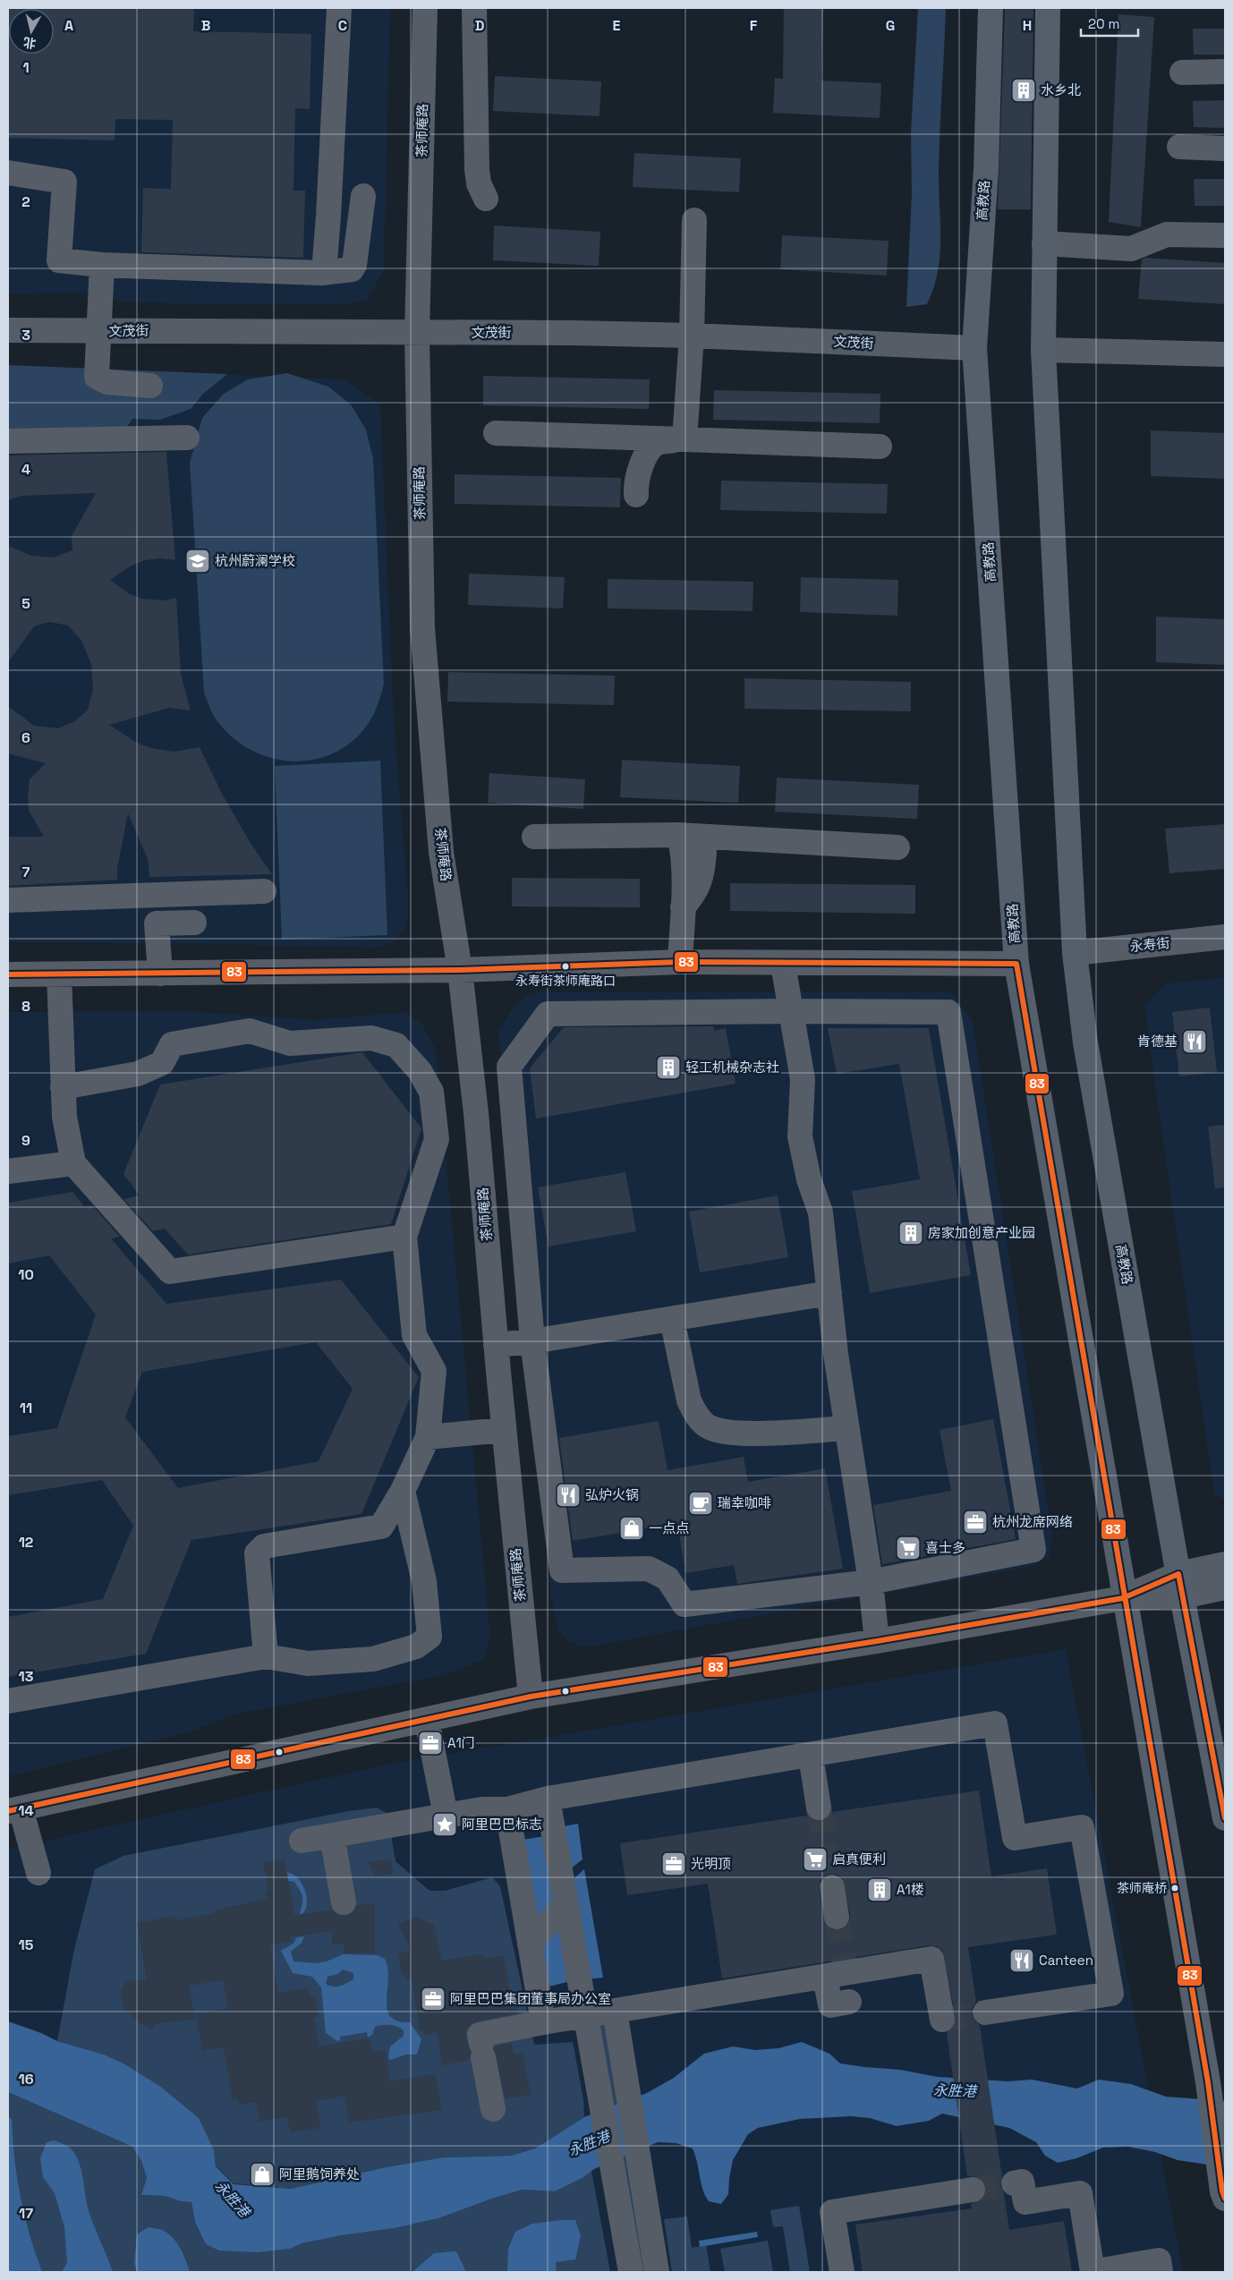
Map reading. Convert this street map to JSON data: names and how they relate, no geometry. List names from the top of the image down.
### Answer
{
  "streets": {
    "main road": ["高教路"],
    "street": ["茶师庵路", "文茂街", "永寿街"]
  },
  "crossings": [
    ["茶师庵路", "文茂街"],
    ["高教路", "文茂街"],
    ["高教路", "永寿街"]
  ],
  "water": ["永胜港"],
  "places": {
    "building": [
      "水乡北",
      "轻工机械杂志社",
      "房家加创意产业园",
      "A1楼"
    ],
    "school or university": ["杭州蔚澜学校"],
    "other": ["永寿街茶师庵路口", "茶师庵桥"],
    "restaurant": ["肯德基", "弘炉火锅", "Canteen"],
    "cafe": ["瑞幸咖啡"],
    "office": [
      "杭州龙席网络",
      "A1门",
      "光明顶",
      "阿里巴巴集团董事局办公室"
    ],
    "shop": ["一点点", "阿里鹅饲养处"],
    "supermarket": ["喜士多", "启真便利"],
    "place": ["阿里巴巴标志"]
  },
  "lines": ["transit line 83"],
  "scale_bar": "20 m",
  "north": "bottom",
  "grid": {
    "columns": [
      "A",
      "B",
      "C",
      "D",
      "E",
      "F",
      "G",
      "H"
    ],
    "rows": [
      "1",
      "2",
      "3",
      "4",
      "5",
      "6",
      "7",
      "8",
      "9",
      "10",
      "11",
      "12",
      "13",
      "14",
      "15",
      "16",
      "17"
    ]
  }
}
